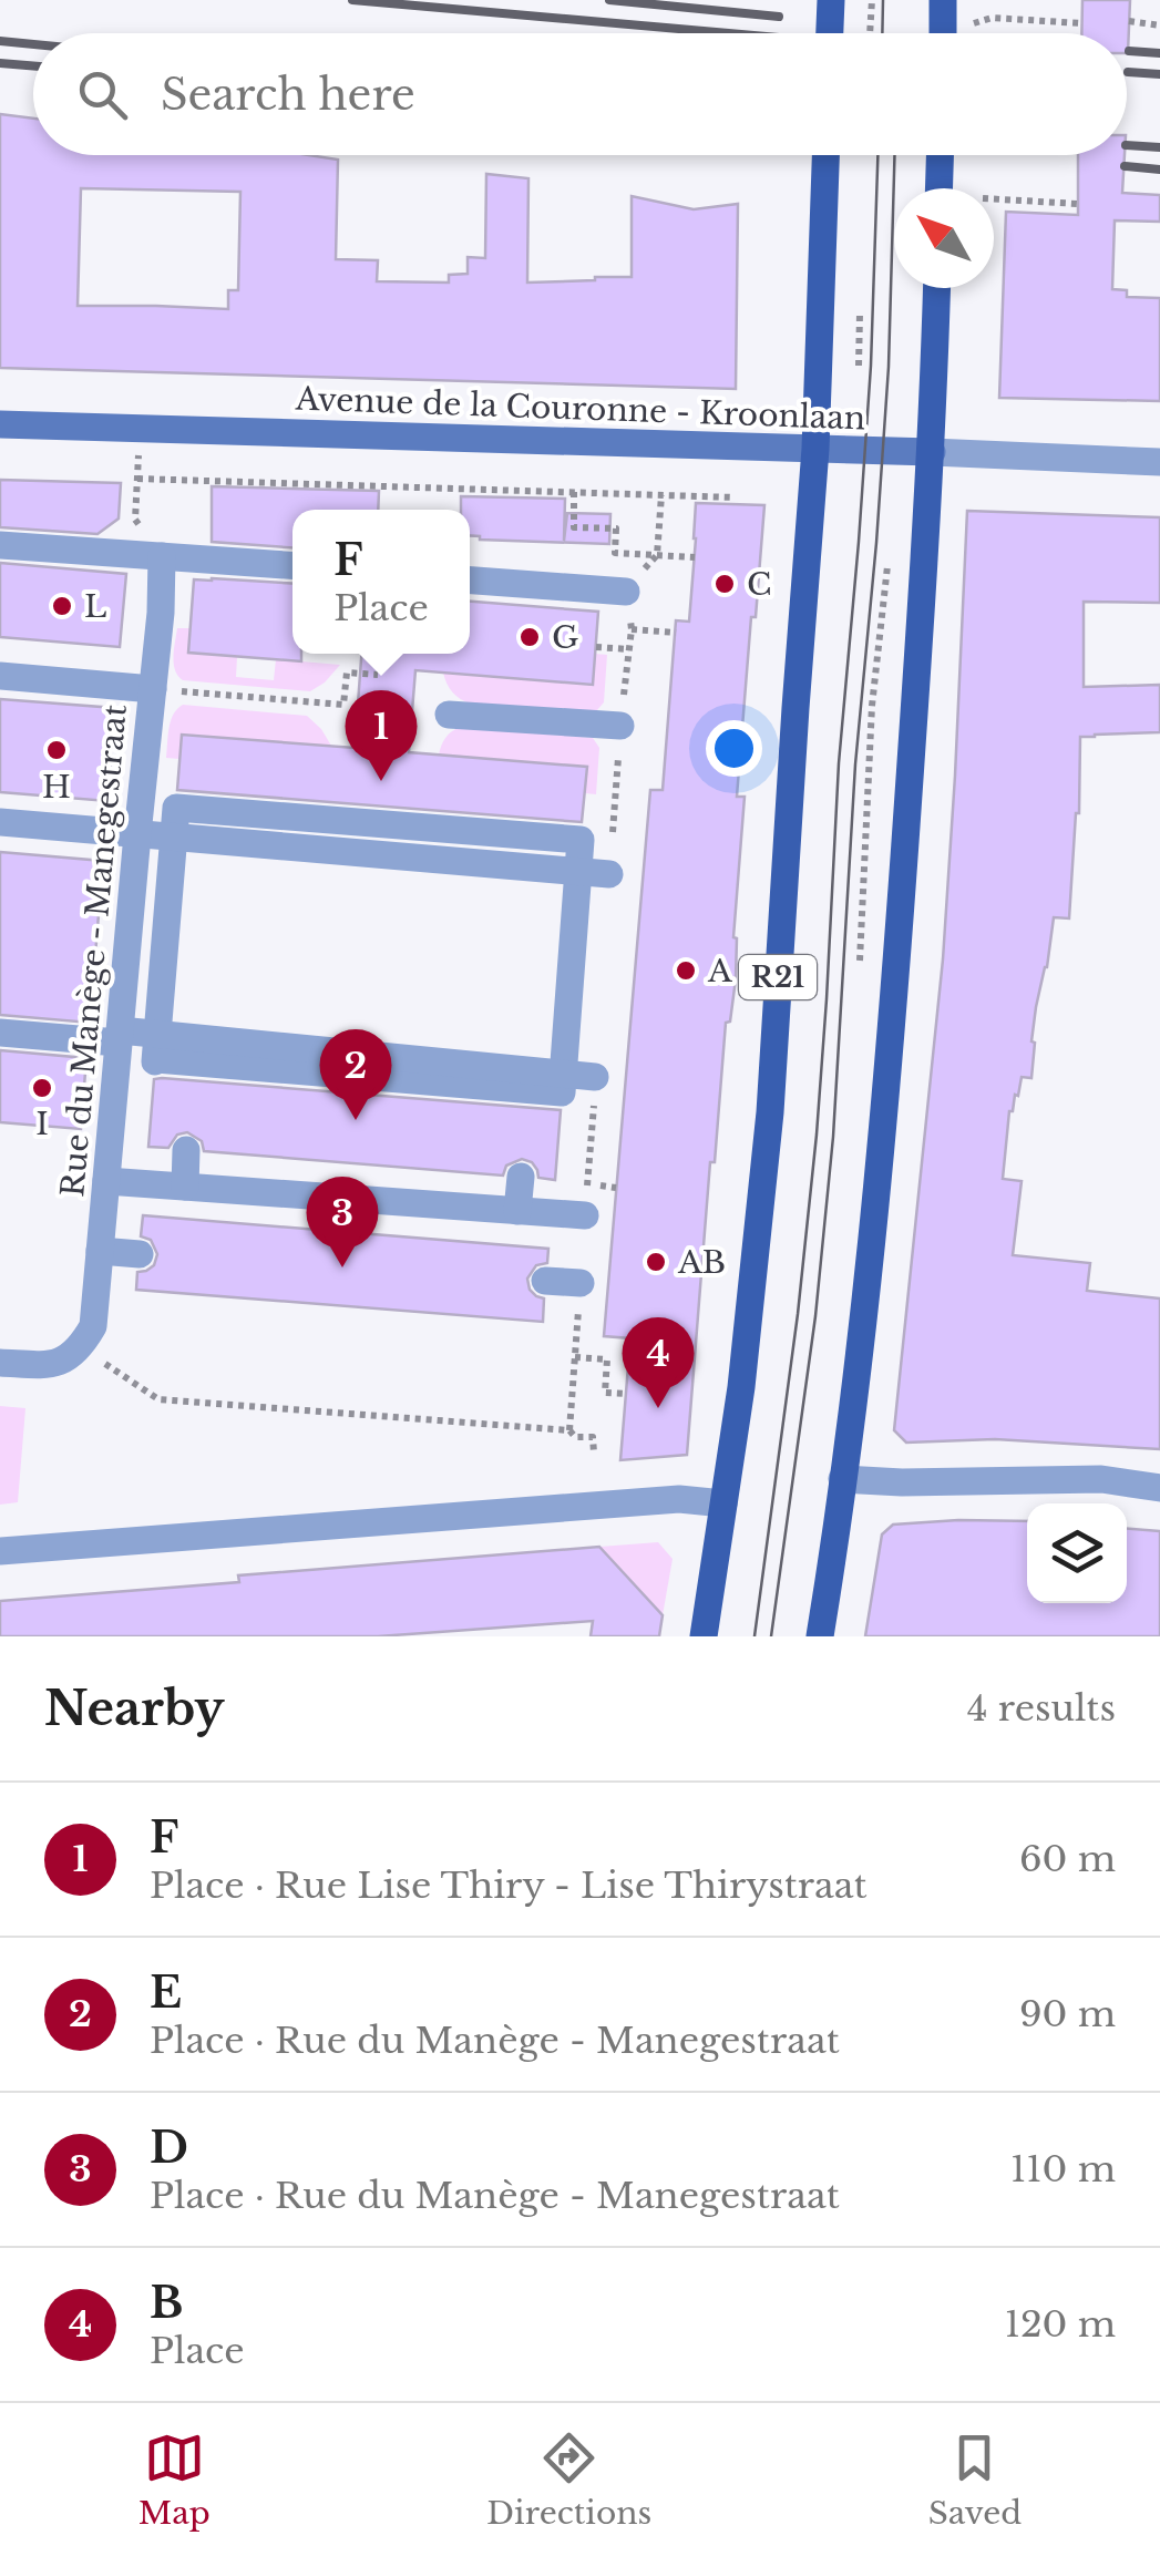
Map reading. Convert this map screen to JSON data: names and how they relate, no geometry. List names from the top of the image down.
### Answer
{
  "streets": {
    "main road": ["Avenue de la Couronne - Kroonlaan", "R21"],
    "street": ["Rue du Manège - Manegestraat"]
  },
  "crossings": [
    ["Avenue de la Couronne - Kroonlaan", "R21"]
  ],
  "places": [
    "C",
    "L",
    "G",
    "H",
    "A",
    "I",
    "AB"
  ],
  "north": "top left",
  "page": {
    "search": "Search here",
    "popup": ["F", "Place"],
    "pins": [
      "1",
      "2",
      "3",
      "4"
    ],
    "heading": ["Nearby", "4 results"],
    "list": [
      {
        "mark": "1",
        "name": "F",
        "note": "Place · Rue Lise Thiry - Lise Thirystraat",
        "value": "60 m"
      },
      {
        "mark": "2",
        "name": "E",
        "note": "Place · Rue du Manège - Manegestraat",
        "value": "90 m"
      },
      {
        "mark": "3",
        "name": "D",
        "note": "Place · Rue du Manège - Manegestraat",
        "value": "110 m"
      },
      {
        "mark": "4",
        "name": "B",
        "note": "Place",
        "value": "120 m"
      }
    ],
    "nav": ["Map", "Directions", "Saved"]
  }
}
